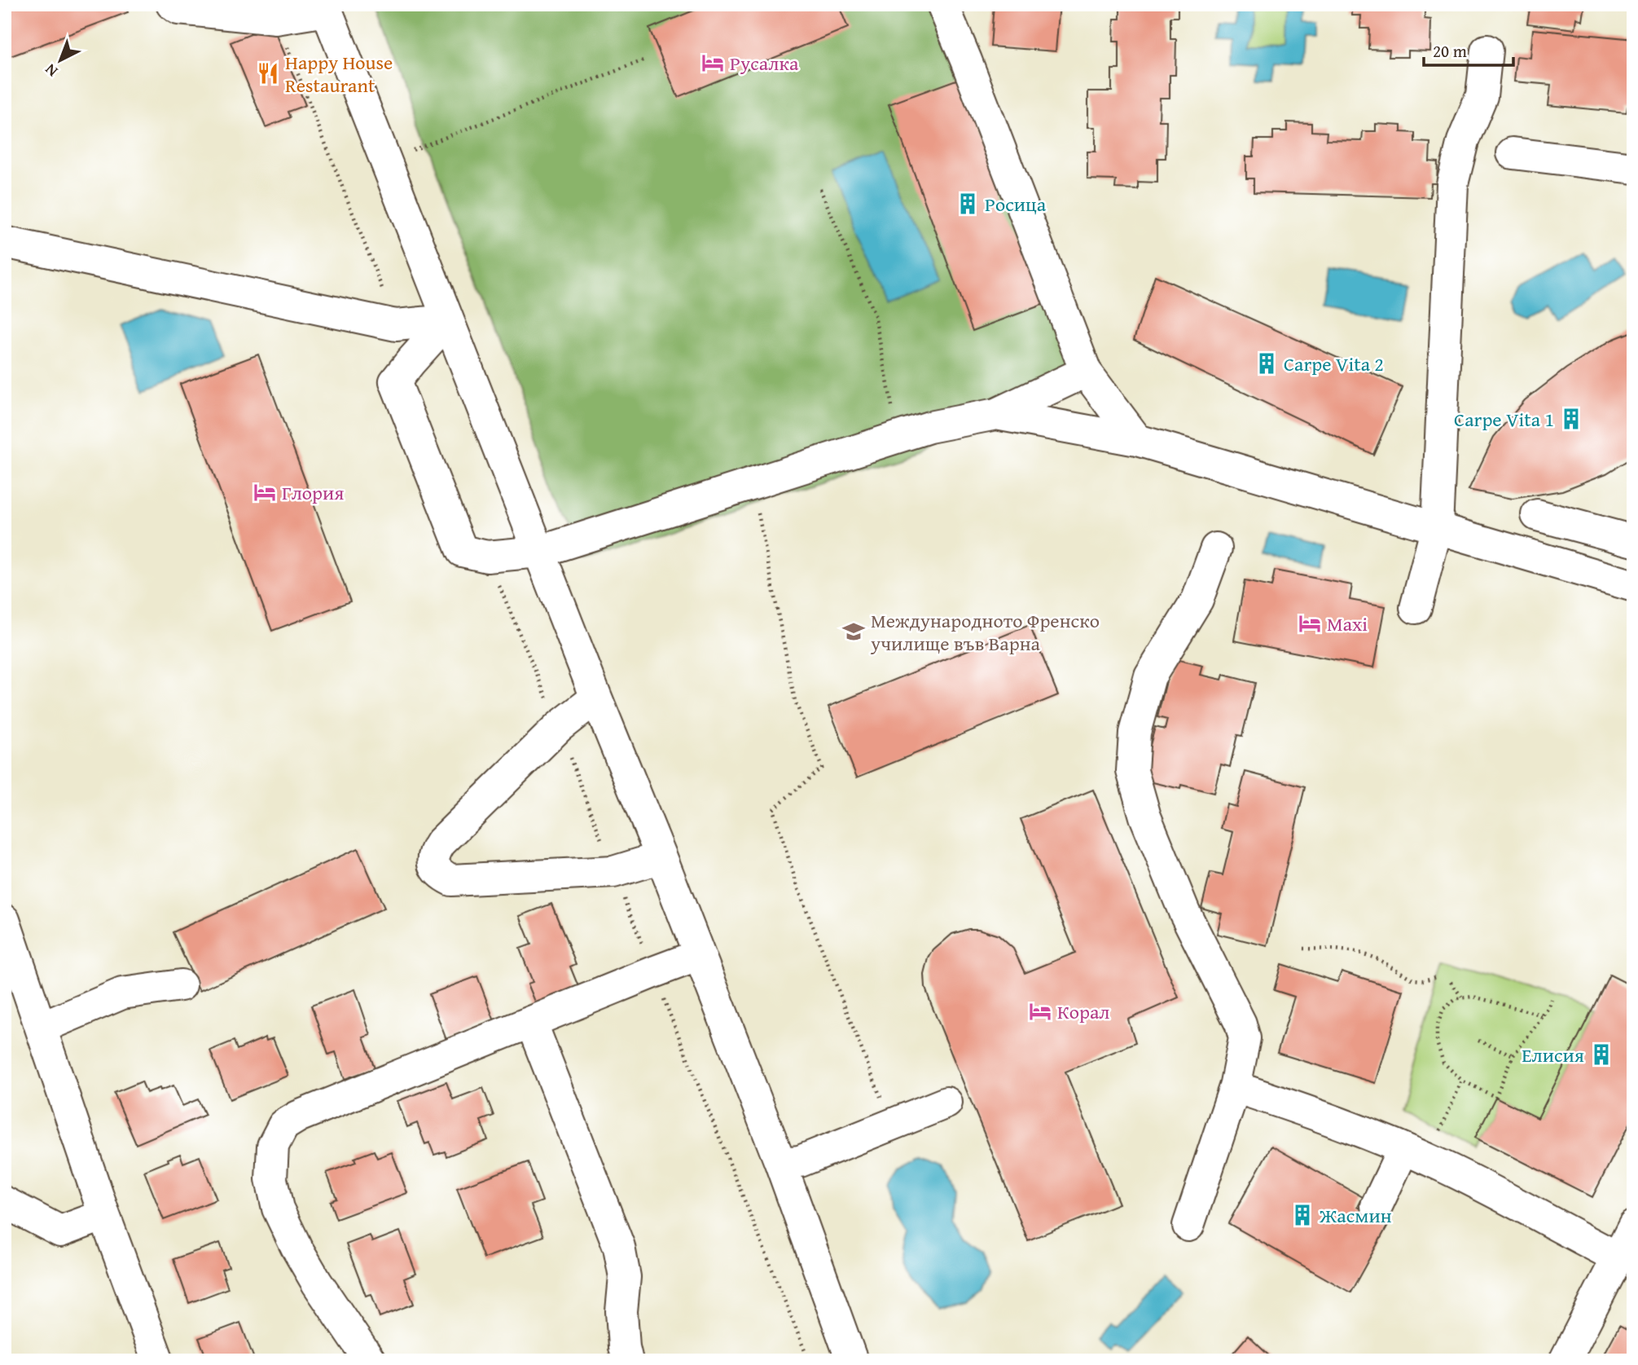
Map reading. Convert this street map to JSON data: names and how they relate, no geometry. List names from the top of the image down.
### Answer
{
  "places": {
    "hotel": [
      "Русалка",
      "Глория",
      "Maxi",
      "Корал"
    ],
    "restaurant": ["Happy House Restaurant"],
    "building": [
      "Росица",
      "Carpe Vita 2",
      "Carpe Vita 1",
      "Елисия",
      "Жасмин"
    ],
    "school or university": ["Международното Френско училище във Варна"]
  },
  "scale_bar": "20 m",
  "north": "bottom left"
}
